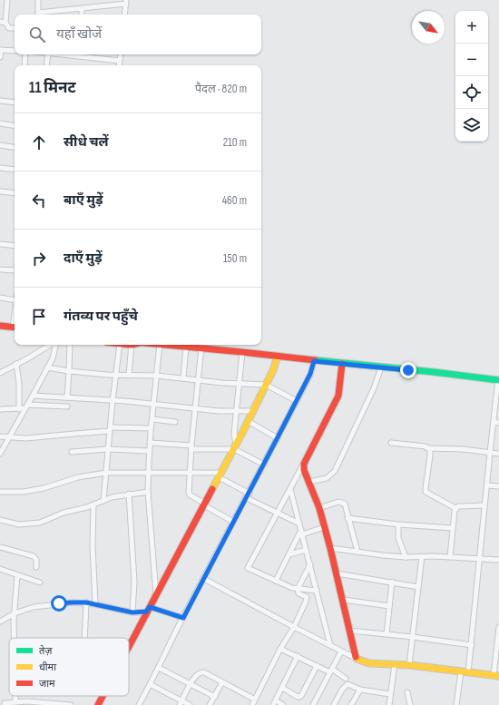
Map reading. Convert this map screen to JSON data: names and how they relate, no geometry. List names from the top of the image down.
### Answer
{
  "legend": ["तेज़", "धीमा", "जाम"],
  "north": "bottom right",
  "page": {
    "map_buttons": ["+", "−"],
    "search": "यहाँ खोजें",
    "heading": ["11 मिनट", "पैदल · 820 m"],
    "list": [
      ["सीधे चलें", "210 m"],
      ["बाएँ मुड़ें", "460 m"],
      ["दाएँ मुड़ें", "150 m"],
      "गंतव्य पर पहुँचे"
    ]
  }
}
